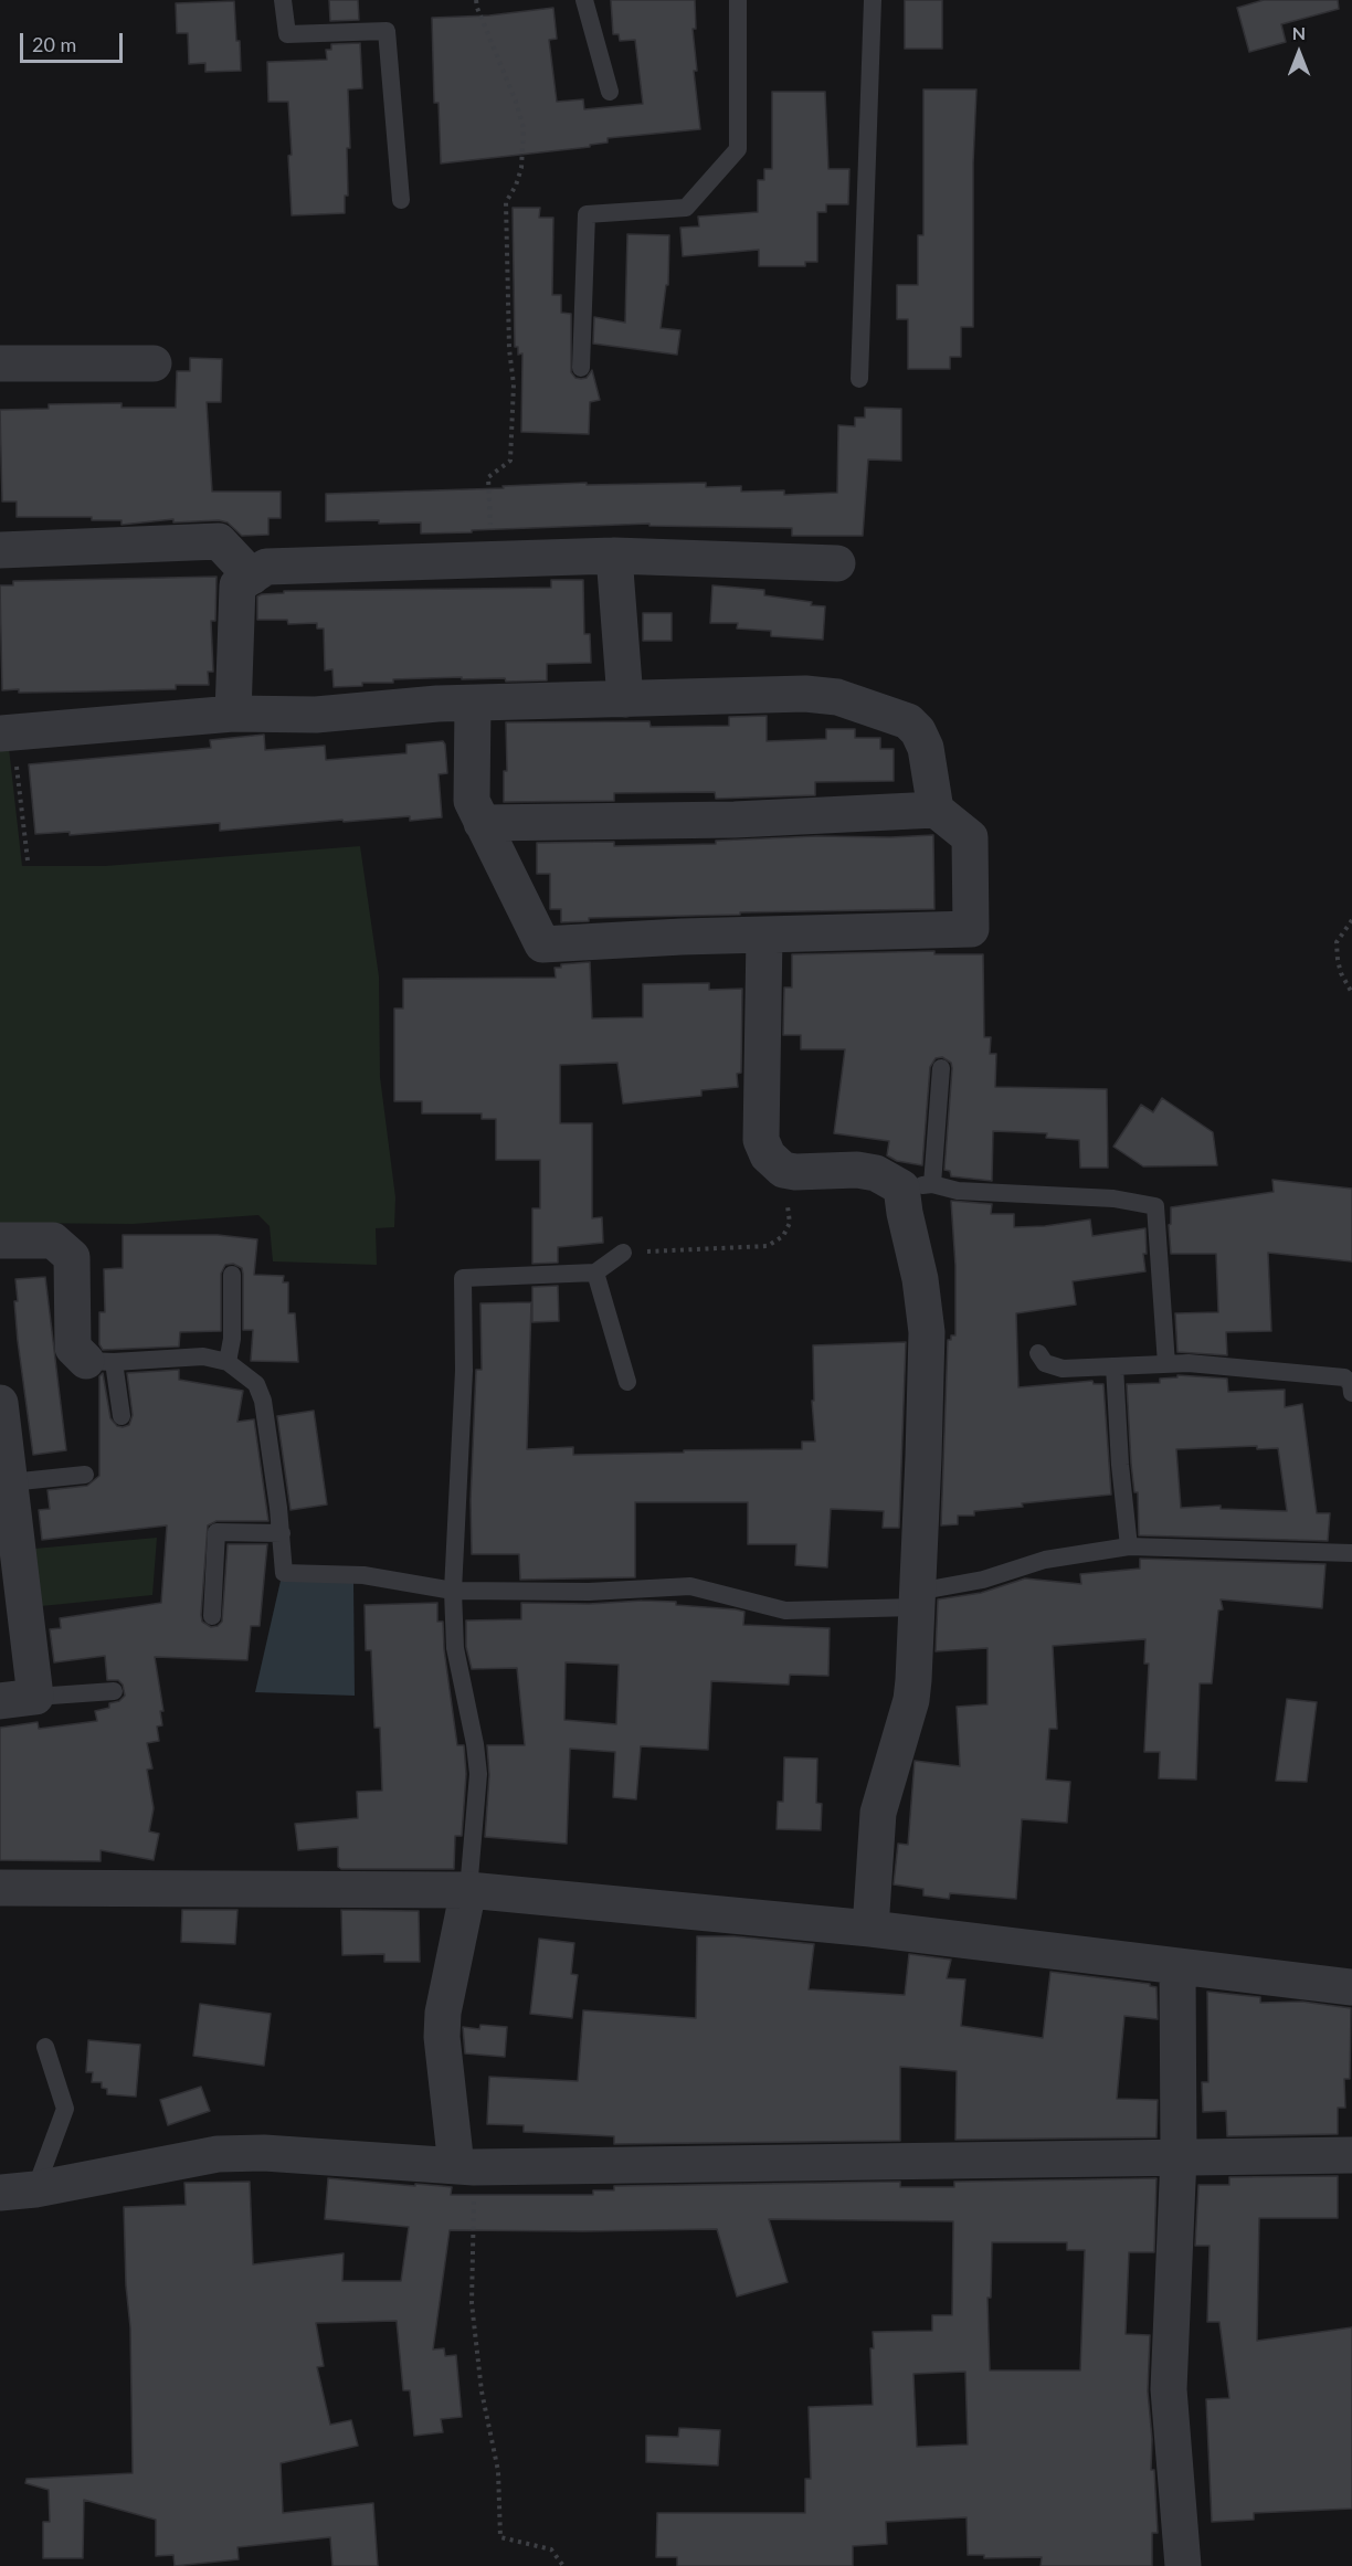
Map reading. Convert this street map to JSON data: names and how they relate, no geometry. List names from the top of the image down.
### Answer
{
  "scale_bar": "20 m",
  "north": "top"
}
